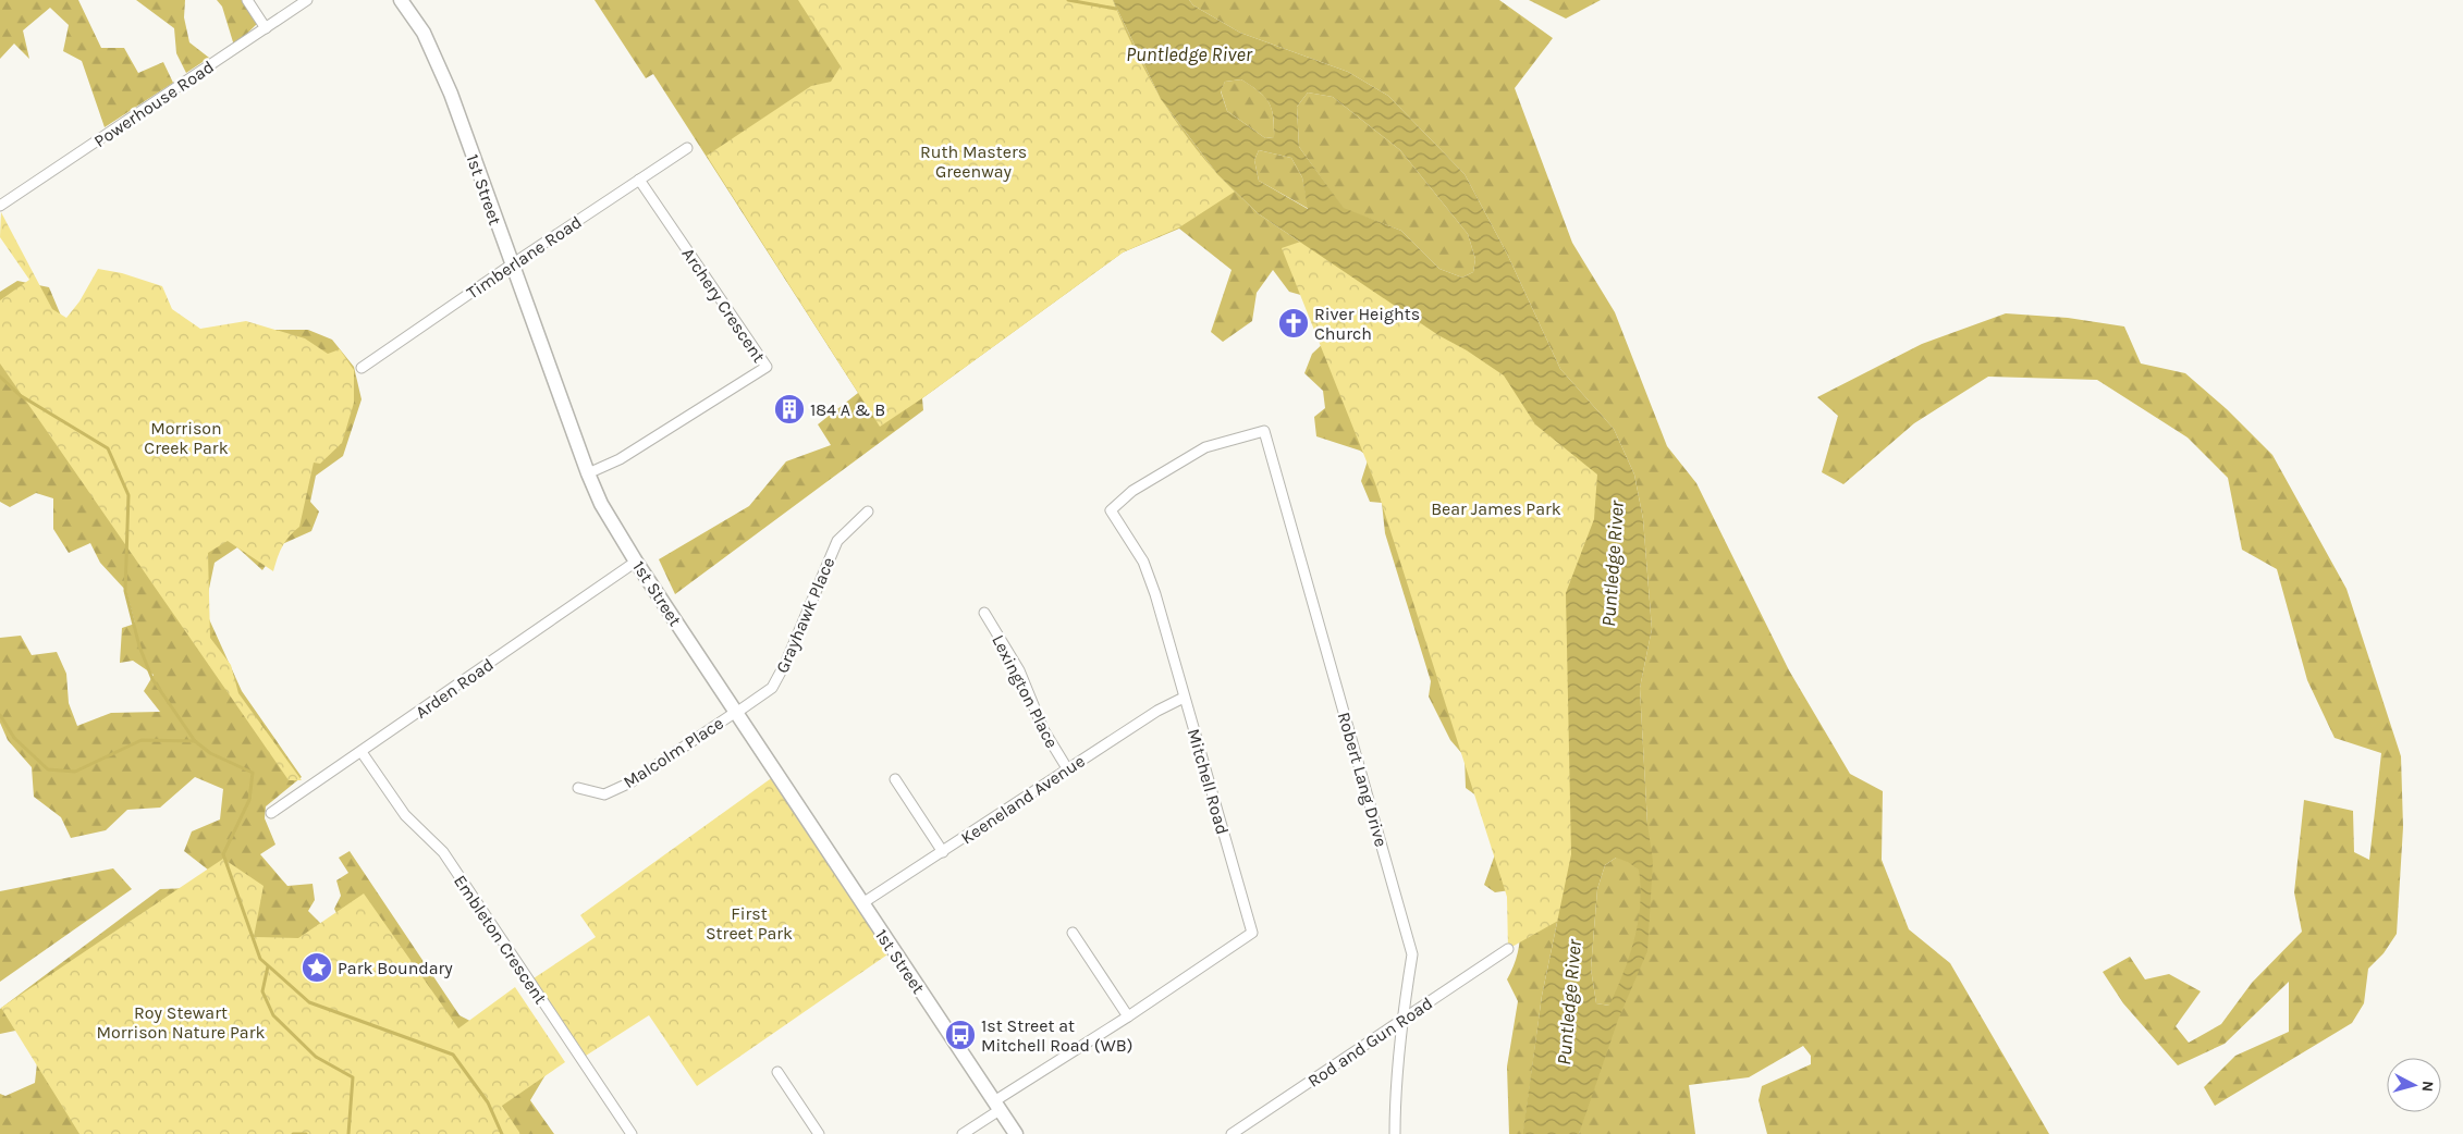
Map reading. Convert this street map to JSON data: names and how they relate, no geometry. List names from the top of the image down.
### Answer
{
  "streets": {
    "street": [
      "Powerhouse Road",
      "1st Street",
      "Timberlane Road",
      "Archery Crescent",
      "Grayhawk Place",
      "Arden Road",
      "Lexington Place",
      "Malcolm Place",
      "Robert Lang Drive",
      "Mitchell Road",
      "Keeneland Avenue",
      "Embleton Crescent",
      "Rod and Gun Road"
    ]
  },
  "crossings": [
    ["1st Street", "Timberlane Road"],
    ["1st Street", "Archery Crescent"],
    ["1st Street", "Grayhawk Place"],
    ["1st Street", "Arden Road"],
    ["1st Street", "Malcolm Place"],
    ["1st Street", "Mitchell Road"],
    ["1st Street", "Keeneland Avenue"],
    ["Timberlane Road", "Archery Crescent"],
    ["Grayhawk Place", "Malcolm Place"],
    ["Arden Road", "Embleton Crescent"],
    ["Lexington Place", "Keeneland Avenue"],
    ["Robert Lang Drive", "Mitchell Road"],
    ["Robert Lang Drive", "Rod and Gun Road"],
    ["Mitchell Road", "Keeneland Avenue"]
  ],
  "water": ["Puntledge River"],
  "parks": [
    "Ruth Masters Greenway",
    "Morrison Creek Park",
    "Bear James Park",
    "First Street Park",
    "Roy Stewart Morrison Nature Park"
  ],
  "places": {
    "church": ["River Heights Church"],
    "building": ["184 A & B"],
    "place": ["Park Boundary"],
    "bus stop": ["1st Street at Mitchell Road (WB)"]
  },
  "north": "right"
}
